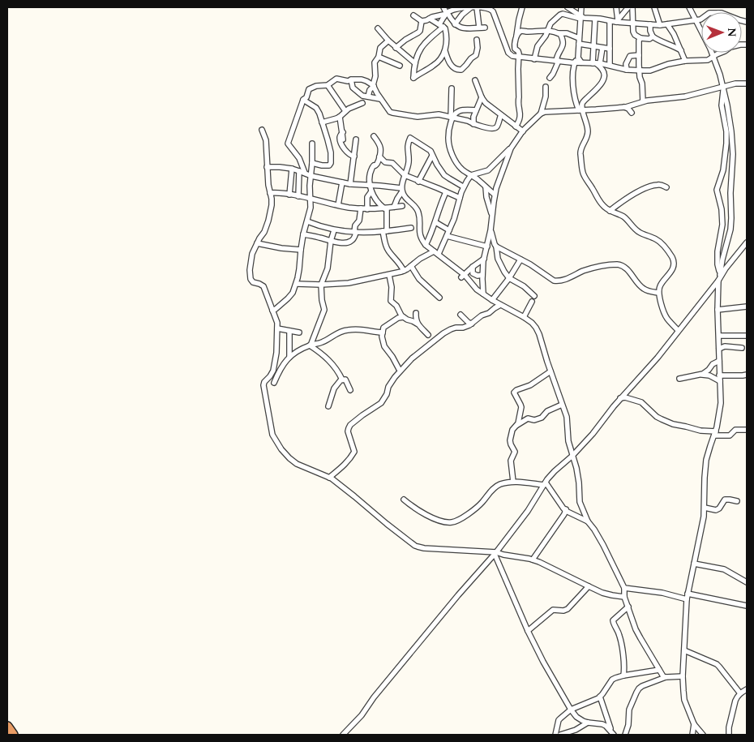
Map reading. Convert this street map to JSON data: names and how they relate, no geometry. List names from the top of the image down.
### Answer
{
  "north": "right"
}
